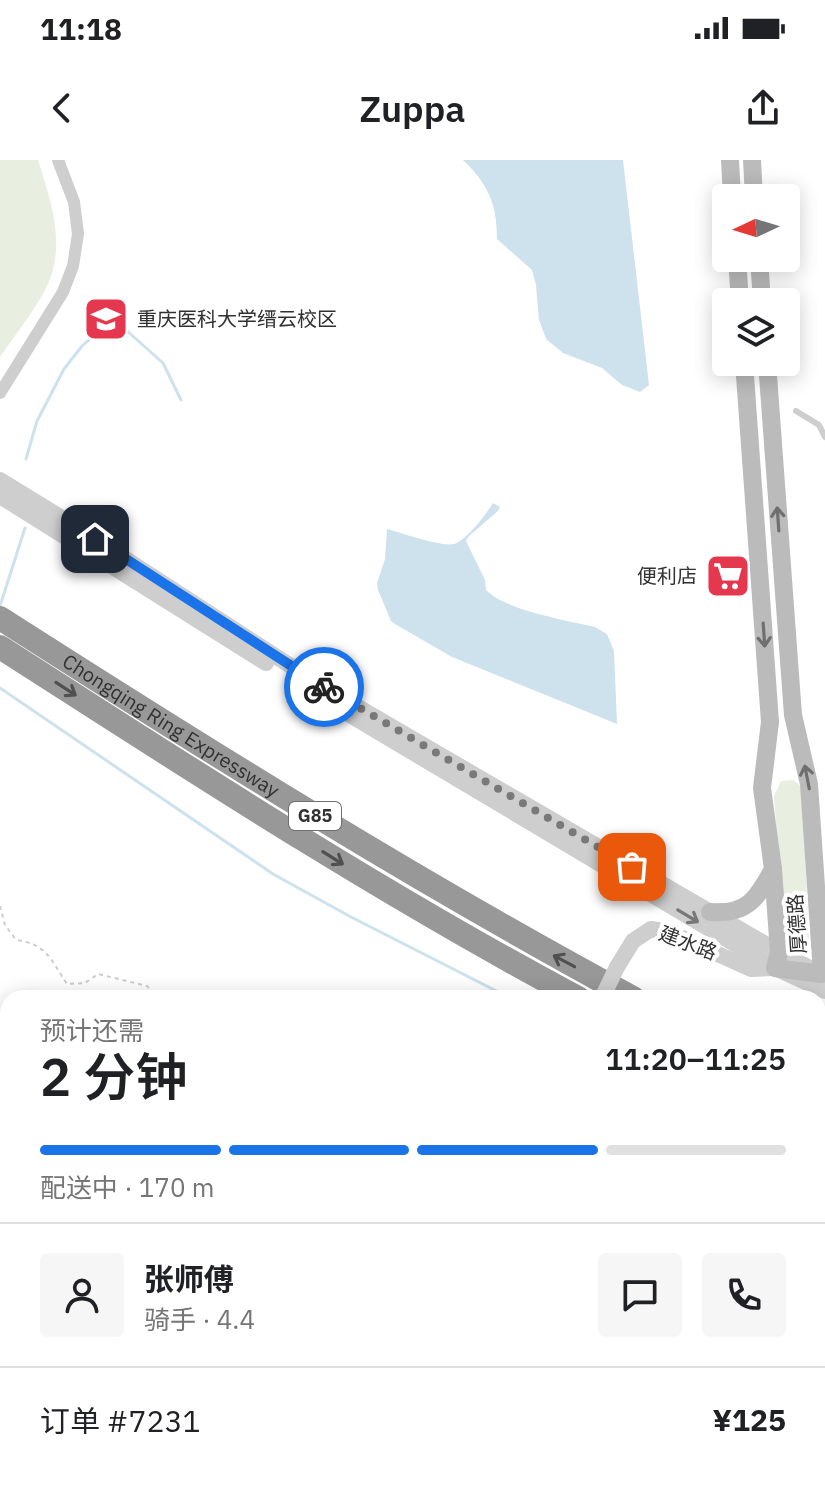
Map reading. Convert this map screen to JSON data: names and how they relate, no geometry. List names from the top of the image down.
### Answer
{
  "streets": {
    "highway": ["Chongqing Ring Expressway", "G85"],
    "main road": ["厚德路"],
    "street": ["建水路"]
  },
  "crossings": [
    ["厚德路", "建水路"]
  ],
  "places": {
    "school or university": ["重庆医科大学缙云校区"],
    "supermarket": ["便利店"]
  },
  "north": "left",
  "page": {
    "status": "11:18",
    "header": "Zuppa",
    "heading": ["2 分钟", "预计还需", "11:20–11:25"],
    "panel": [
      "张师傅",
      "骑手 · 4.4",
      "订单 #7231",
      "¥125"
    ],
    "bar": "配送中 · 170 m"
  }
}
